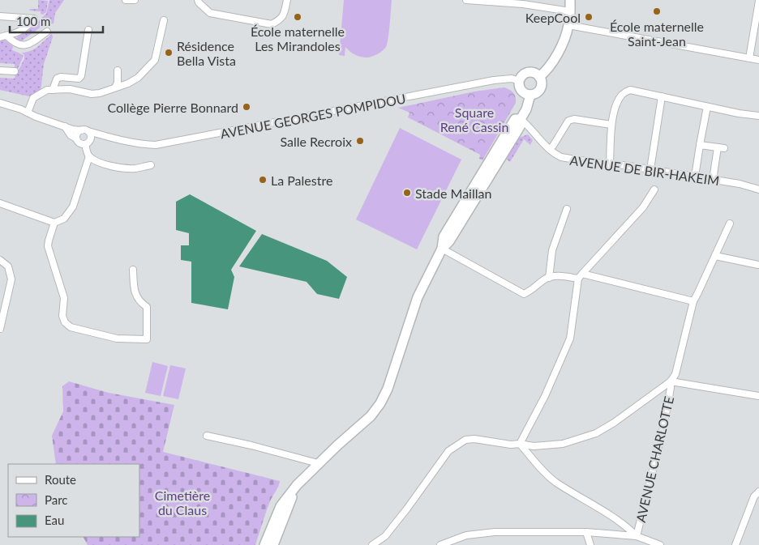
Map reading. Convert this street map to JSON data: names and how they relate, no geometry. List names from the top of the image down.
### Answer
{
  "streets": {
    "street": ["AVENUE GEORGES POMPIDOU", "AVENUE DE BIR-HAKEIM", "AVENUE CHARLOTTE"]
  },
  "parks": ["Square René Cassin", "Cimetière du Claus"],
  "places": [
    "École maternelle Saint-Jean",
    "École maternelle Les Mirandoles",
    "KeepCool",
    "Résidence Bella Vista",
    "Collège Pierre Bonnard",
    "Salle Recroix",
    "La Palestre",
    "Stade Maillan"
  ],
  "legend": ["Route", "Parc", "Eau"],
  "scale_bar": "100 m"
}
